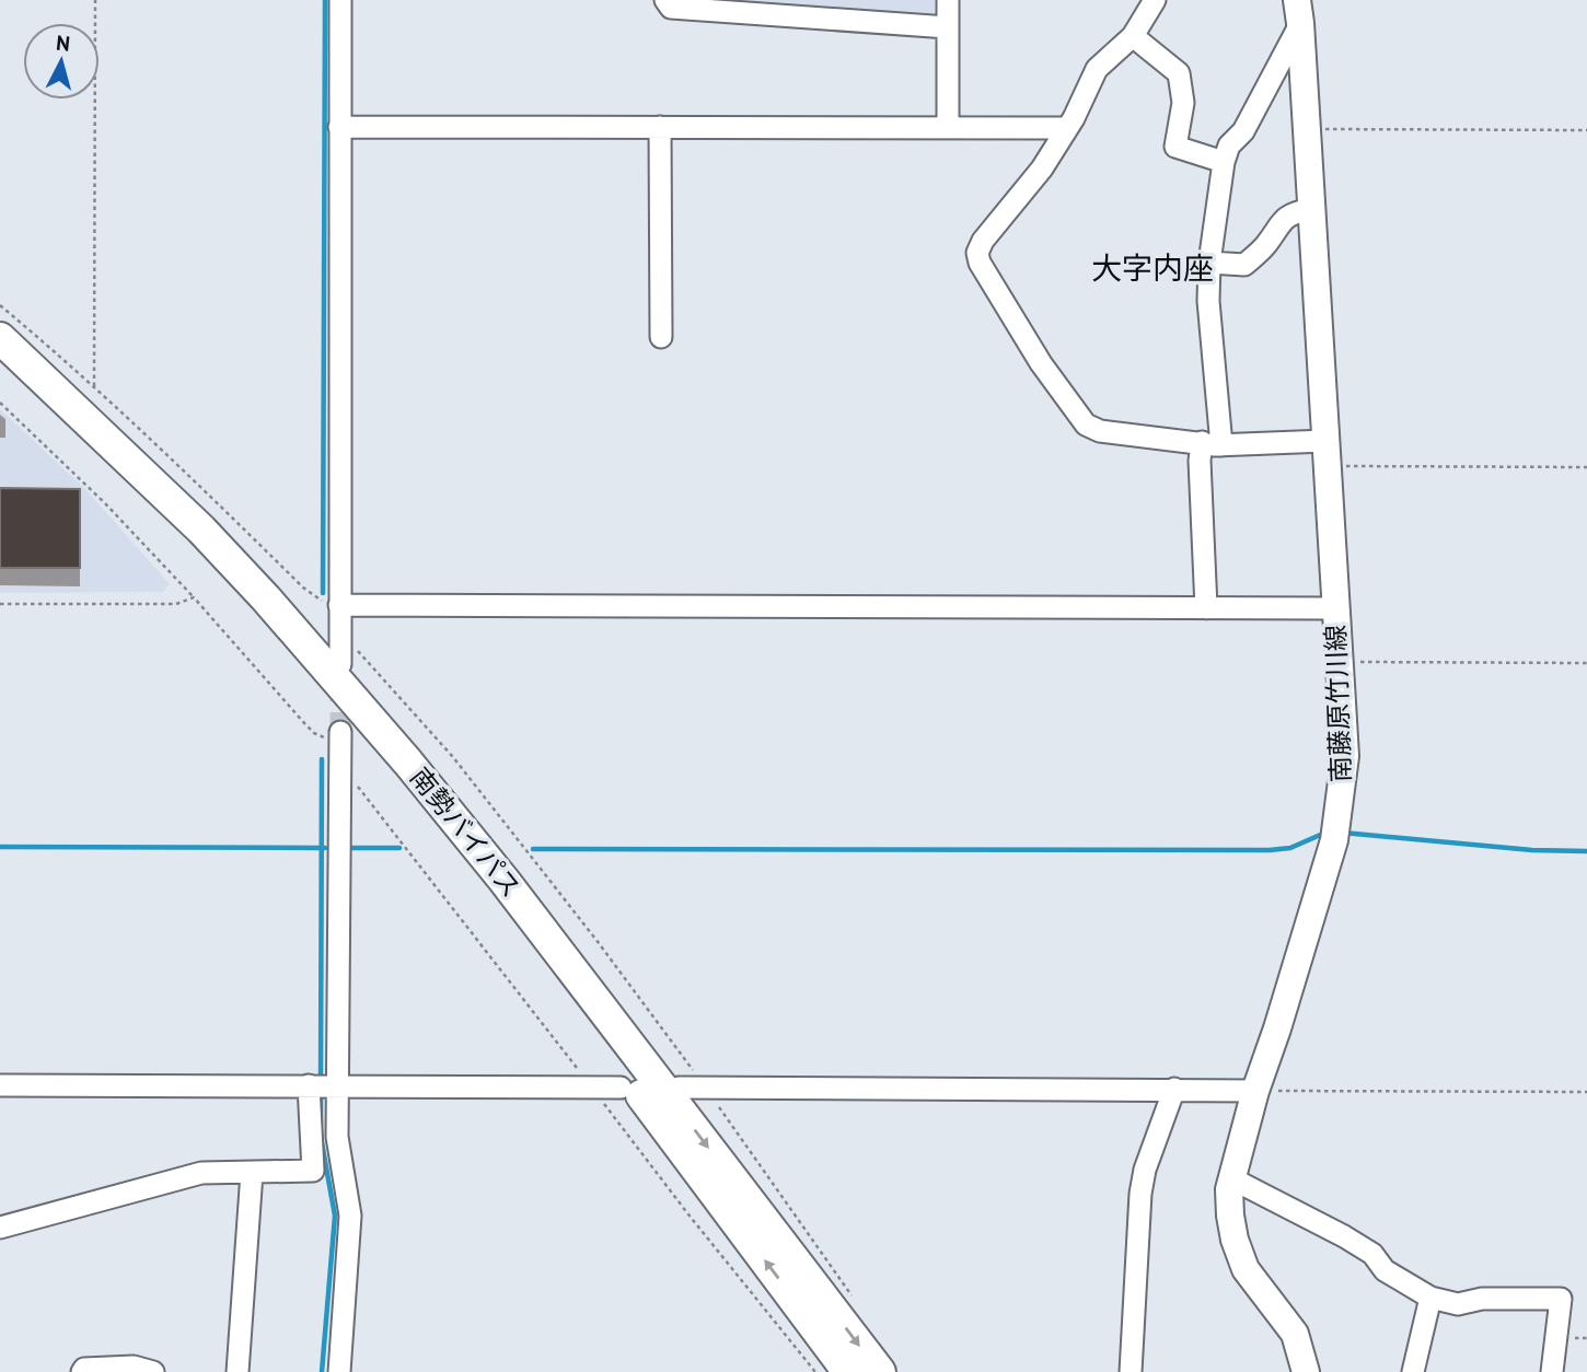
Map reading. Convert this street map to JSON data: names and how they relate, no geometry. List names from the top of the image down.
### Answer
{
  "streets": {
    "highway": ["南勢バイパス"],
    "main road": ["南藤原竹川線"]
  },
  "districts": ["大字内座"],
  "north": "top"
}
